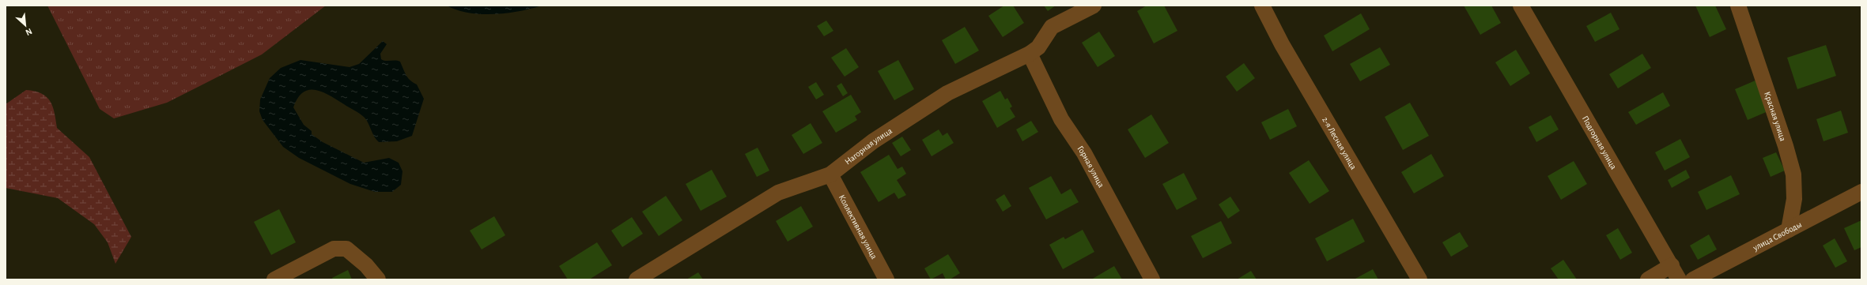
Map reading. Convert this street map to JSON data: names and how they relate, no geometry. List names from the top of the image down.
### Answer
{
  "streets": {
    "street": [
      "Красная улица",
      "Подгорная улица",
      "2-я Лесная улица",
      "Нагорная улица",
      "Горная улица",
      "Коллективная улица",
      "улица Свободы"
    ]
  },
  "crossings": [
    ["Красная улица", "улица Свободы"],
    ["Нагорная улица", "Горная улица"],
    ["Нагорная улица", "Коллективная улица"]
  ],
  "north": "bottom right"
}
